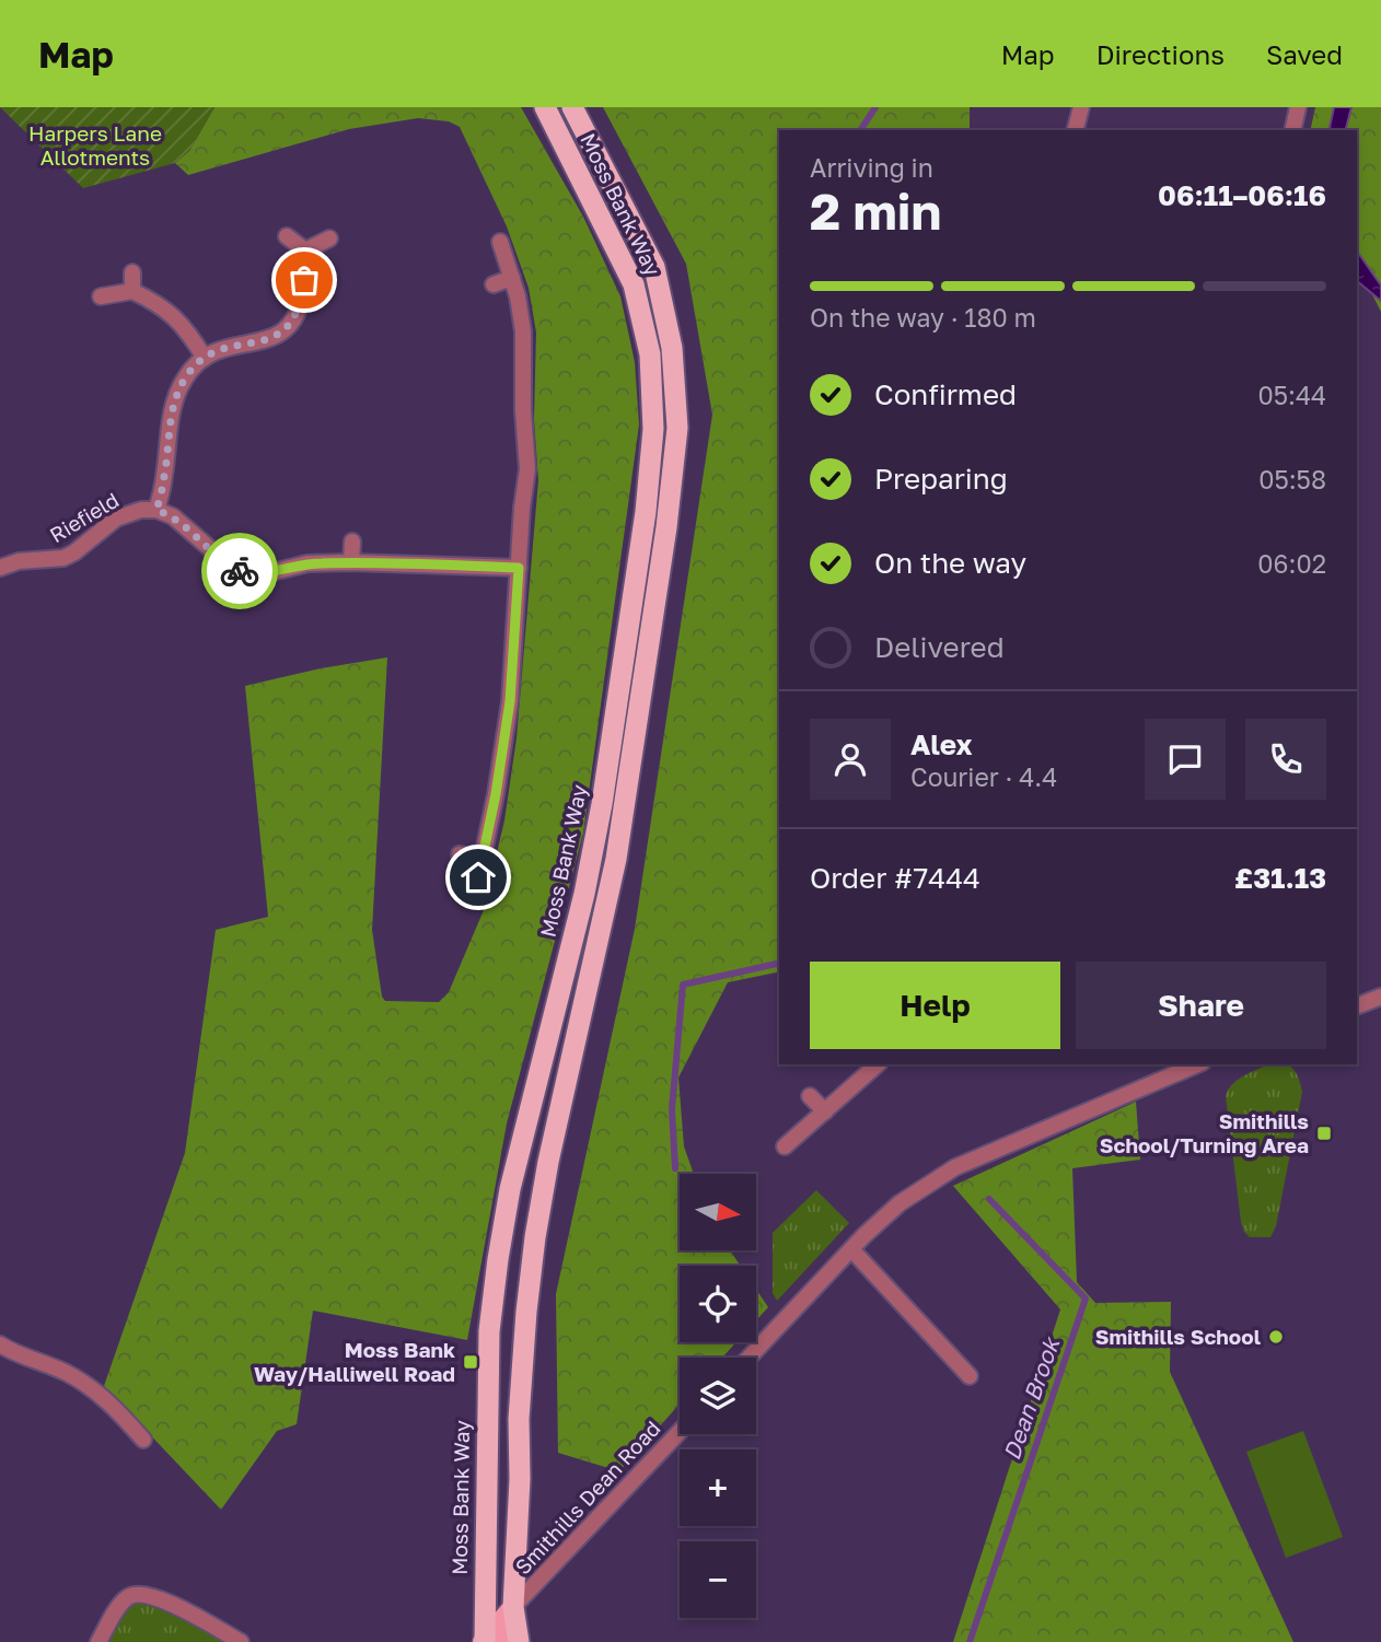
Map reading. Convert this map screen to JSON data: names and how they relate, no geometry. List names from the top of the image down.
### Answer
{
  "streets": {
    "highway": ["Moss Bank Way"],
    "street": ["Riefield", "Smithills Dean Road"]
  },
  "crossings": [
    ["Moss Bank Way", "Smithills Dean Road"]
  ],
  "water": ["Dean Brook"],
  "parks": ["Harpers Lane Allotments"],
  "places": {
    "transit": ["Smithills School/Turning Area", "Moss Bank Way/Halliwell Road"],
    "other": ["Smithills School"]
  },
  "north": "right",
  "page": {
    "header": "Map",
    "nav": ["Map", "Directions", "Saved"],
    "heading": ["2 min", "Arriving in", "06:11–06:16"],
    "panel": [
      "Alex",
      "Courier · 4.4",
      "Order #7444",
      "£31.13"
    ],
    "bar": "On the way · 180 m",
    "list": [
      ["Confirmed", "05:44"],
      ["Preparing", "05:58"],
      ["On the way", "06:02"],
      "Delivered"
    ],
    "buttons": ["Help", "Share"],
    "map_buttons": ["+", "−"]
  }
}
